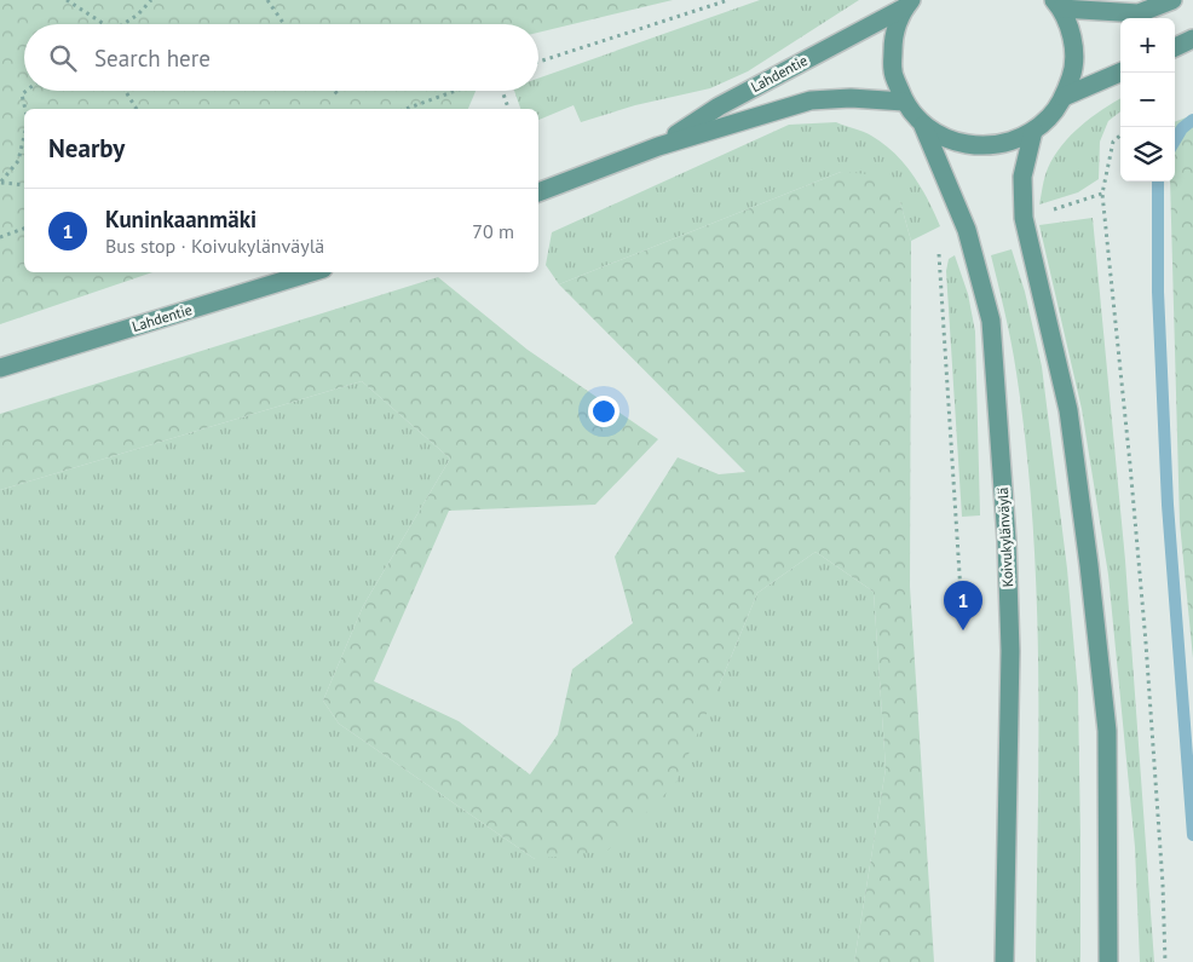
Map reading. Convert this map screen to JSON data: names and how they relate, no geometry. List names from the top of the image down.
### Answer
{
  "streets": {
    "main road": ["Lahdentie", "Koivukylänväylä"]
  },
  "page": {
    "map_buttons": ["+", "−"],
    "search": "Search here",
    "heading": "Nearby",
    "list": [
      {
        "mark": "1",
        "name": "Kuninkaanmäki",
        "note": "Bus stop · Koivukylänväylä",
        "value": "70 m"
      }
    ],
    "pins": "1"
  }
}
